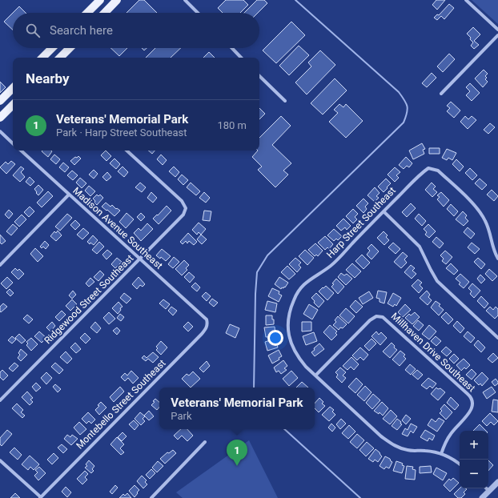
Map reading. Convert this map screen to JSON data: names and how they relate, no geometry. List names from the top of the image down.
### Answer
{
  "streets": {
    "street": [
      "Harp Street Southeast",
      "Madison Avenue Southeast",
      "Ridgewood Street Southeast",
      "Millhaven Drive Southeast",
      "Montebello Street Southeast"
    ]
  },
  "crossings": [
    ["Harp Street Southeast", "Millhaven Drive Southeast"],
    ["Madison Avenue Southeast", "Ridgewood Street Southeast"],
    ["Madison Avenue Southeast", "Montebello Street Southeast"]
  ],
  "page": {
    "search": "Search here",
    "heading": "Nearby",
    "list": [
      {
        "mark": "1",
        "name": "Veterans' Memorial Park",
        "note": "Park · Harp Street Southeast",
        "value": "180 m"
      }
    ],
    "popup": ["Veterans' Memorial Park", "Park"],
    "map_buttons": ["+", "−"],
    "pins": "1"
  }
}
